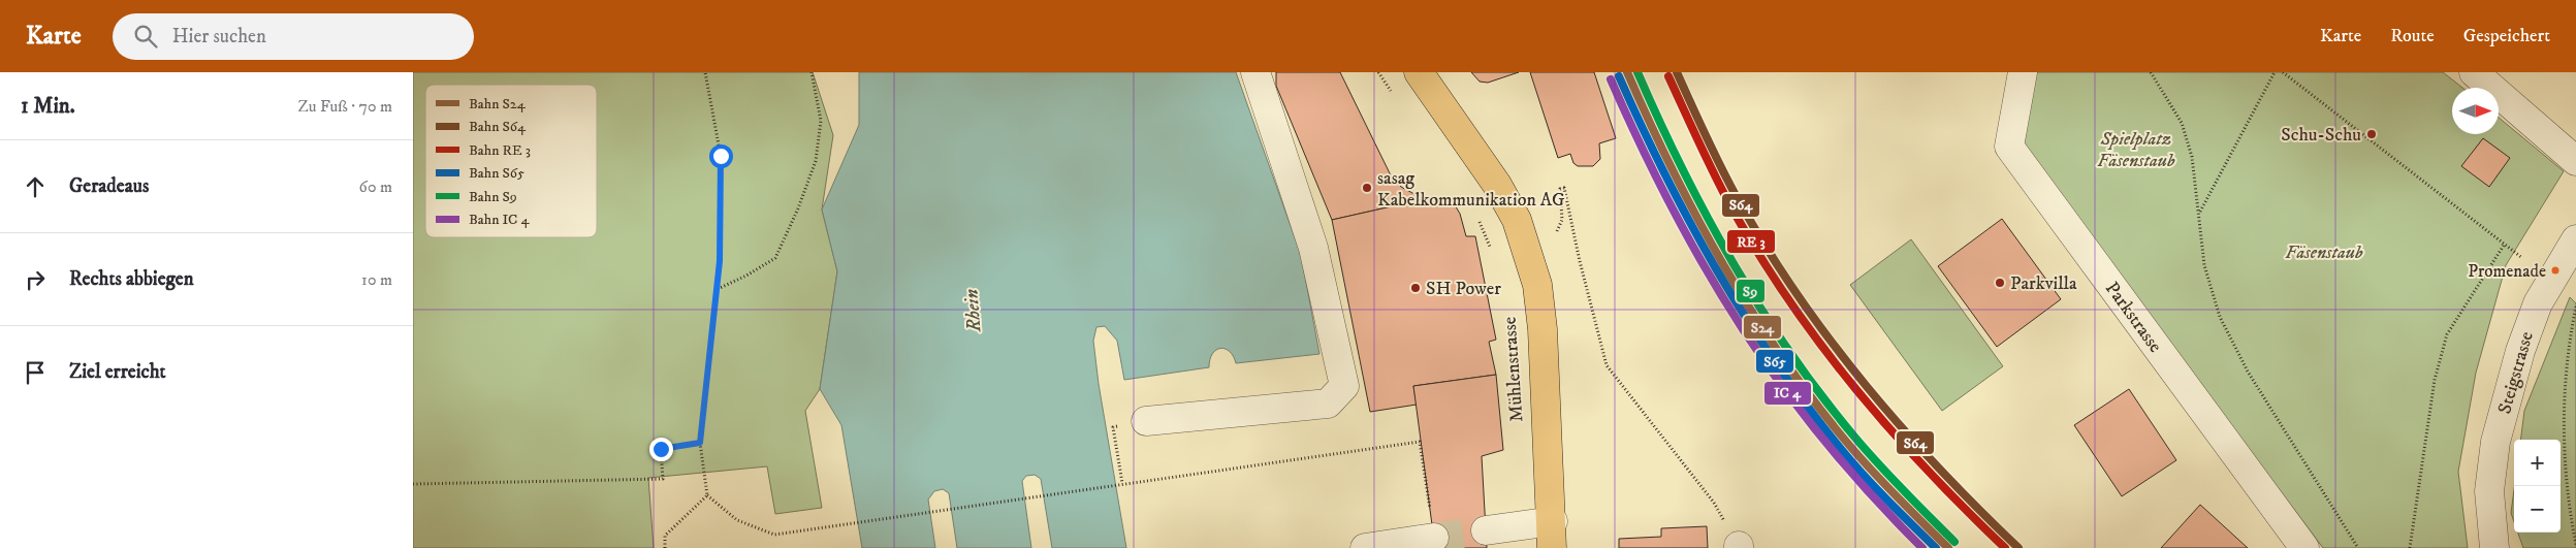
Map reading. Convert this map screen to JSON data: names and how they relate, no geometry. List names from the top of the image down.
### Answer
{
  "streets": {
    "main road": ["Mühlenstrasse"],
    "street": ["Parkstrasse", "Steigstrasse"]
  },
  "water": ["Rhein"],
  "parks": ["Spielplatz Fäsenstaub", "Fäsenstaub"],
  "places": [
    "Schu-Schu",
    "sasag Kabelkommunikation AG",
    "Promenade",
    "Parkvilla",
    "SH Power"
  ],
  "lines": [
    "rail line S24",
    "rail line S64",
    "rail line S9",
    "rail line S65"
  ],
  "legend": [
    "Bahn S24",
    "Bahn S64",
    "Bahn RE 3",
    "Bahn S65",
    "Bahn S9",
    "Bahn IC 4"
  ],
  "north": "right",
  "page": {
    "header": "Karte",
    "search": "Hier suchen",
    "nav": ["Karte", "Route", "Gespeichert"],
    "heading": ["1 Min.", "Zu Fuß · 70 m"],
    "list": [
      ["Geradeaus", "60 m"],
      ["Rechts abbiegen", "10 m"],
      "Ziel erreicht"
    ],
    "map_buttons": ["+", "−"]
  }
}
